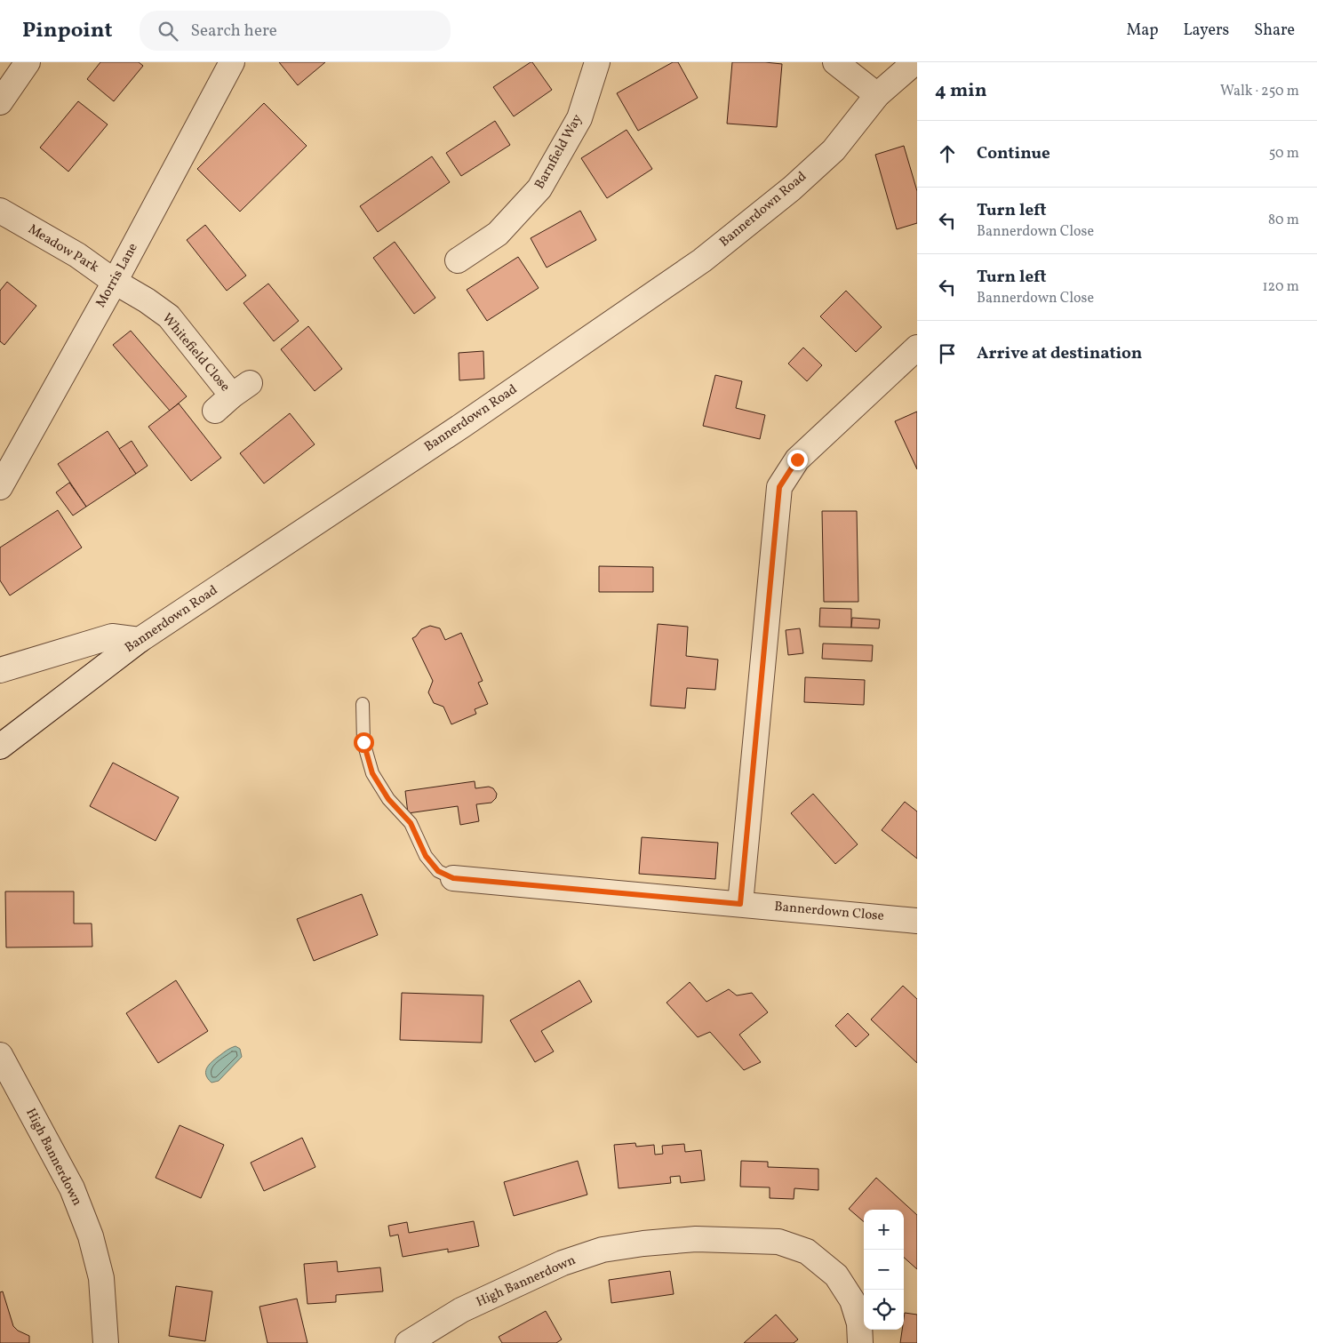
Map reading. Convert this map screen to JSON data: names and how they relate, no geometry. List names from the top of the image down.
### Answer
{
  "streets": {
    "street": [
      "Barnfield Way",
      "Bannerdown Road",
      "Meadow Park",
      "Morris Lane",
      "Whitefield Close",
      "Bannerdown Close",
      "High Bannerdown"
    ]
  },
  "crossings": [
    ["Meadow Park", "Morris Lane"],
    ["Meadow Park", "Whitefield Close"],
    ["Morris Lane", "Whitefield Close"]
  ],
  "page": {
    "header": "Pinpoint",
    "search": "Search here",
    "nav": ["Map", "Layers", "Share"],
    "heading": ["4 min", "Walk · 250 m"],
    "list": [
      ["Continue", "50 m"],
      ["Turn left", "Bannerdown Close", "80 m"],
      ["Turn left", "Bannerdown Close", "120 m"],
      "Arrive at destination"
    ],
    "map_buttons": ["+", "−"]
  }
}
